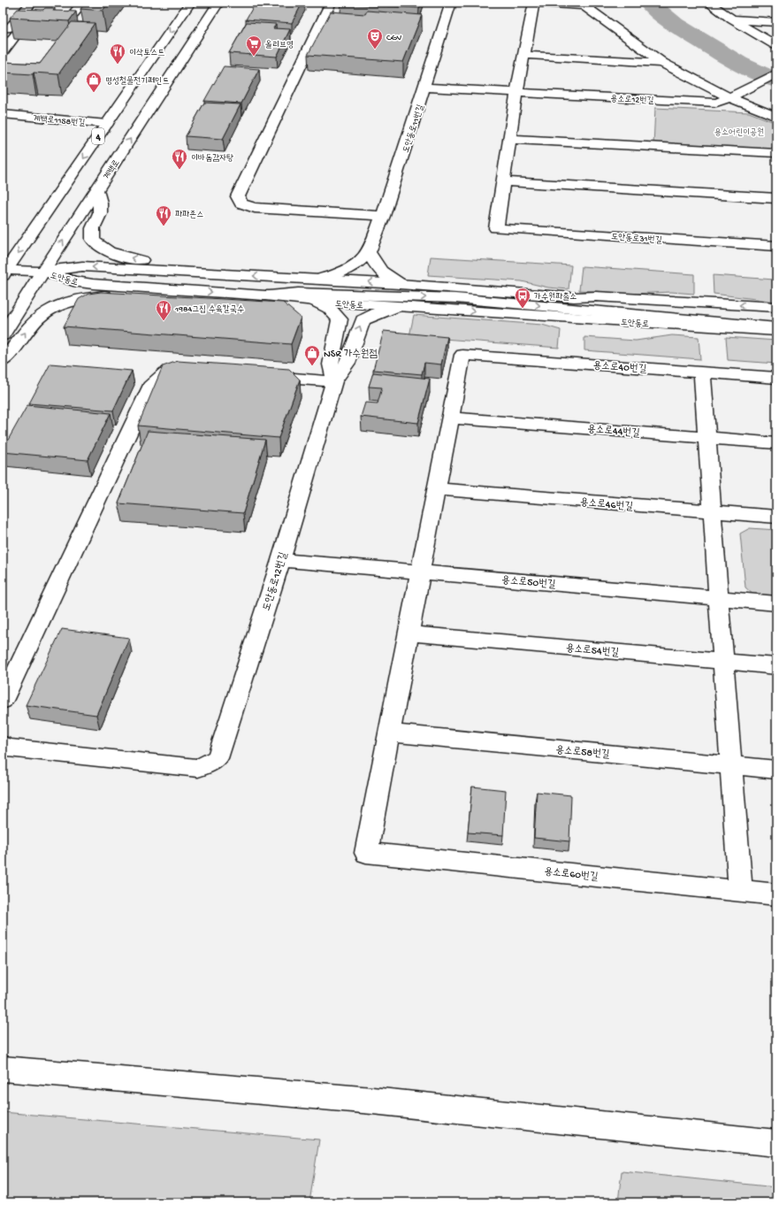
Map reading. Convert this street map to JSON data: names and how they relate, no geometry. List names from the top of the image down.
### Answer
{
  "streets": {
    "street": [
      "용소로12번길",
      "계백로1158번길",
      "도안동로11번길",
      "4",
      "계백로",
      "도안동로31번길",
      "도안동로",
      "용소로40번길",
      "용소로44번길",
      "용소로46번길",
      "도안동로12번길",
      "용소로50번길",
      "용소로54번길",
      "용소로58번길",
      "용소로60번길"
    ]
  },
  "crossings": [
    ["용소로12번길", "도안동로11번길"],
    ["계백로1158번길", "4"],
    ["계백로", "도안동로"],
    ["용소로40번길", "용소로44번길"],
    ["도안동로12번길", "용소로50번길"],
    ["용소로58번길", "용소로60번길"]
  ],
  "parks": ["용소어린이공원"],
  "places": {
    "theatre": ["CGV"],
    "supermarket": ["올리브영"],
    "restaurant": [
      "이삭토스트",
      "이바돔감자탕",
      "파파존스",
      "1984그집 수육칼국수"
    ],
    "shop": ["명성철물전기페인트", "NSR 가수원점"],
    "bus stop": ["가수원파출소"]
  }
}
